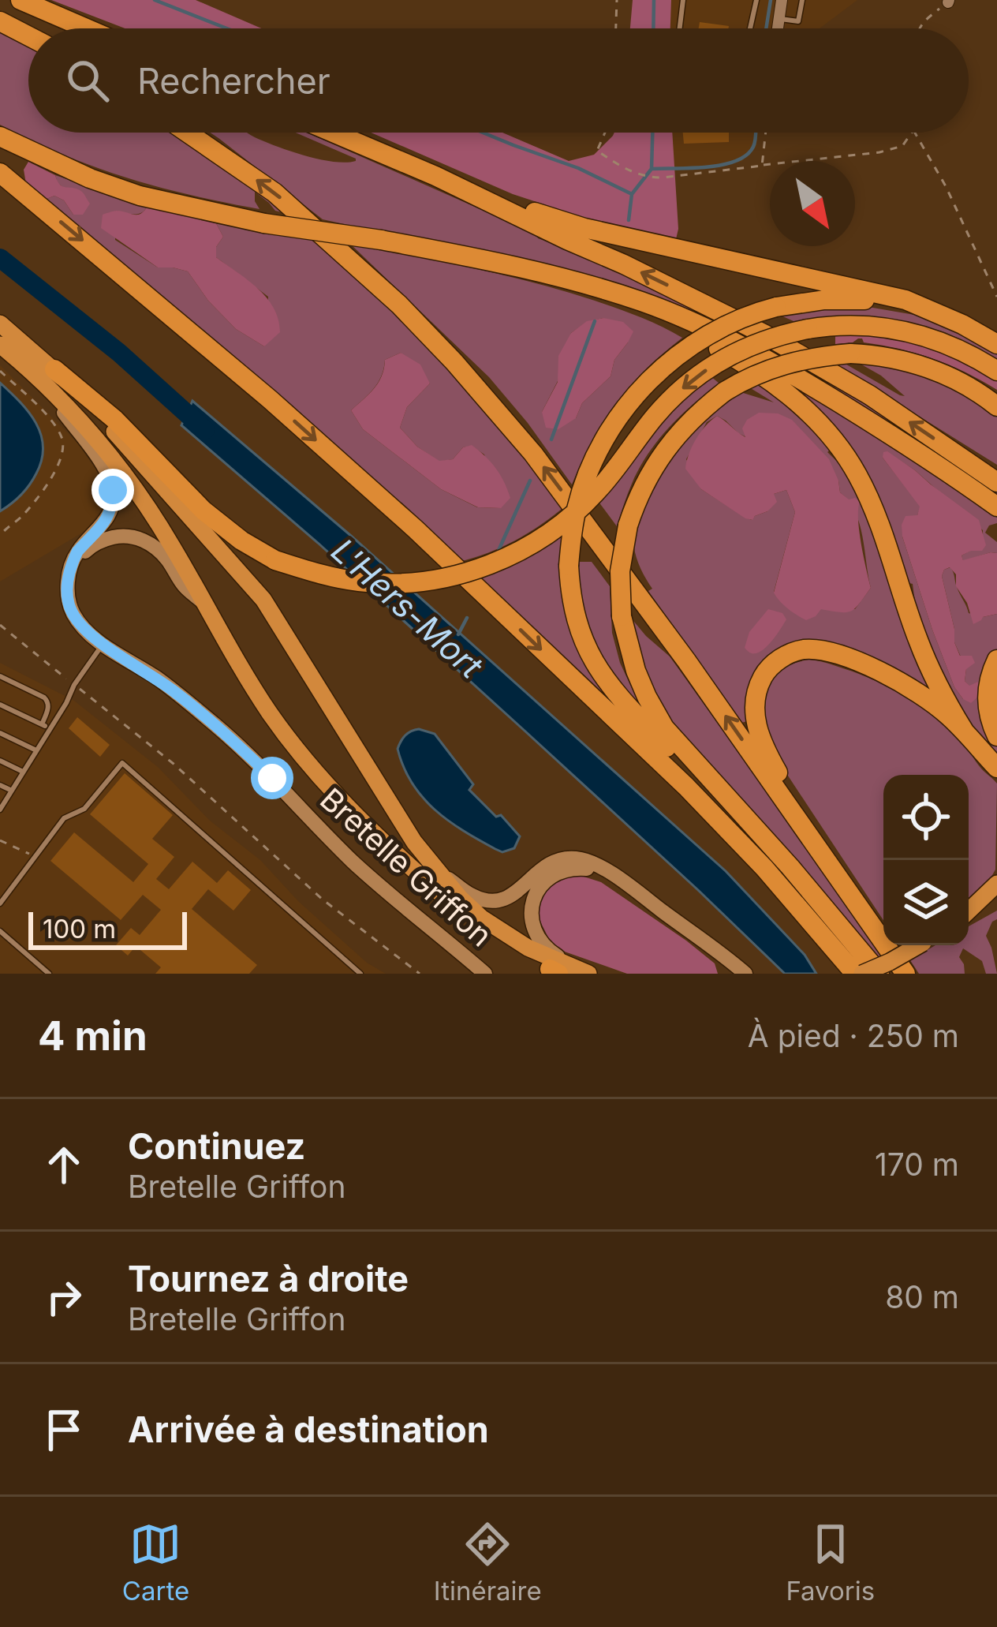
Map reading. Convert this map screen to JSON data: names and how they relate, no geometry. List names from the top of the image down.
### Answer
{
  "streets": {
    "main road": ["Bretelle Griffon"]
  },
  "water": ["L'Hers-Mort"],
  "scale_bar": "100 m",
  "north": "bottom right",
  "page": {
    "search": "Rechercher",
    "scale": "100 m",
    "heading": ["4 min", "À pied · 250 m"],
    "list": [
      ["Continuez", "Bretelle Griffon", "170 m"],
      ["Tournez à droite", "Bretelle Griffon", "80 m"],
      "Arrivée à destination"
    ],
    "nav": ["Carte", "Itinéraire", "Favoris"]
  }
}
